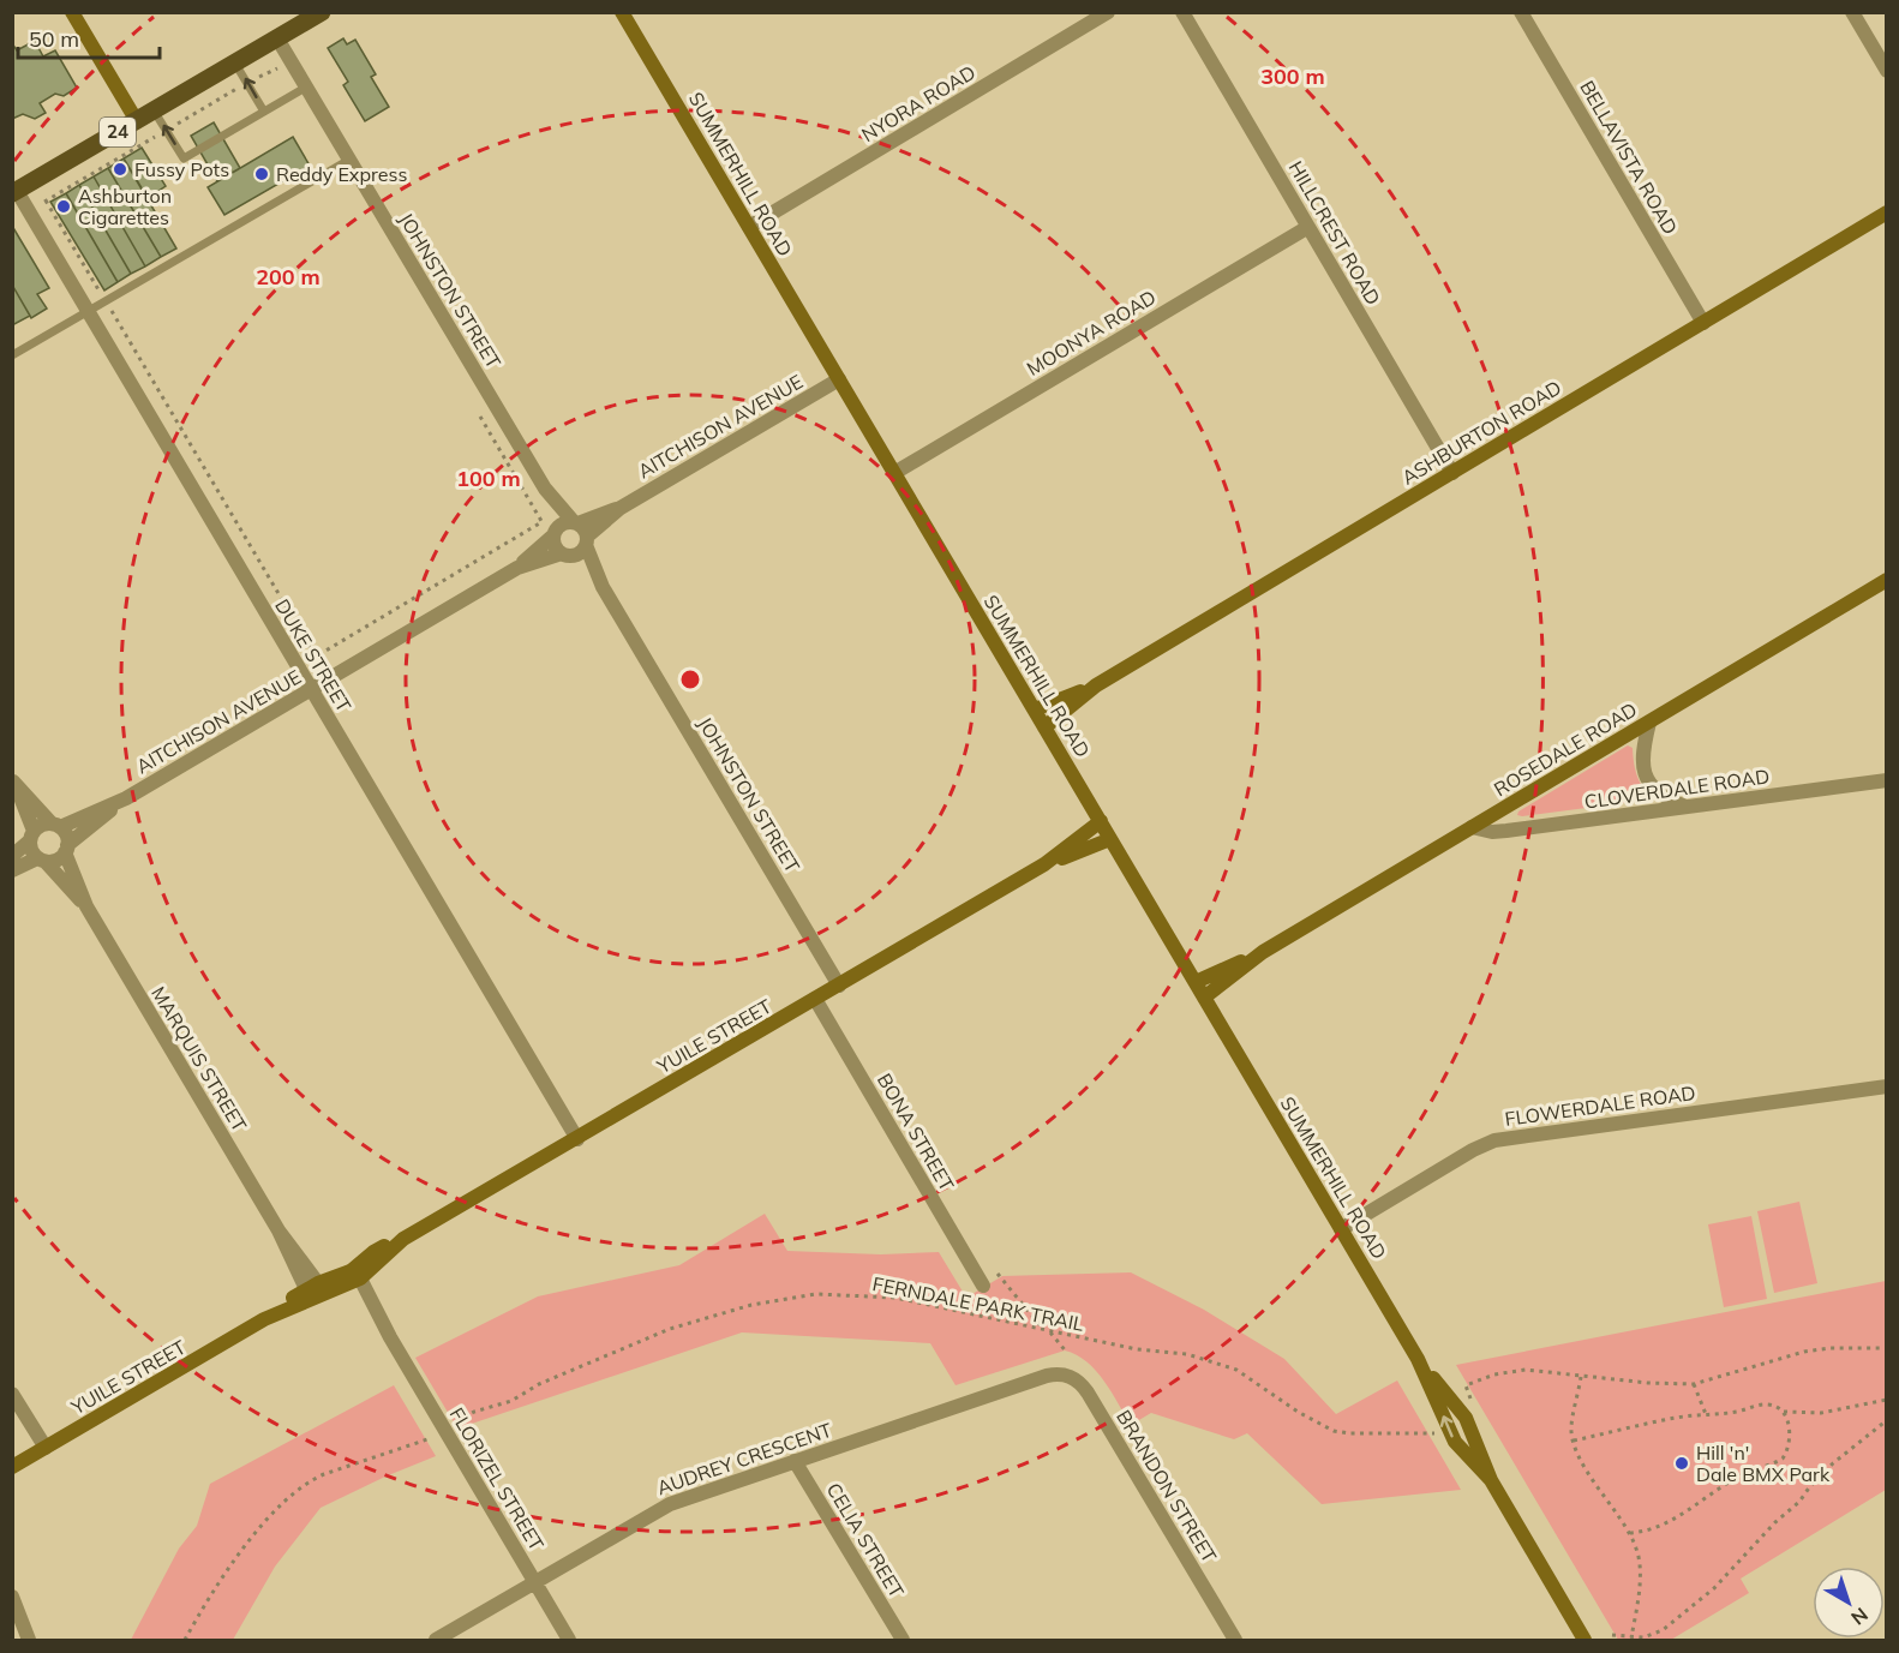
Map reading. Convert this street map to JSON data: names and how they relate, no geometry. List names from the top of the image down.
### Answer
{
  "streets": {
    "main road": ["24"],
    "street": [
      "NYORA ROAD",
      "BELLAVISTA ROAD",
      "SUMMERHILL ROAD",
      "HILLCREST ROAD",
      "JOHNSTON STREET",
      "MOONYA ROAD",
      "AITCHISON AVENUE",
      "ASHBURTON ROAD",
      "DUKE STREET",
      "ROSEDALE ROAD",
      "CLOVERDALE ROAD",
      "YUILE STREET",
      "MARQUIS STREET",
      "FLOWERDALE ROAD",
      "BONA STREET",
      "AUDREY CRESCENT",
      "FLORIZEL STREET",
      "BRANDON STREET",
      "CELIA STREET"
    ],
    "path": ["FERNDALE PARK TRAIL"]
  },
  "crossings": [
    ["NYORA ROAD", "SUMMERHILL ROAD"],
    ["24", "JOHNSTON STREET"],
    ["24", "DUKE STREET"],
    ["BELLAVISTA ROAD", "ASHBURTON ROAD"],
    ["SUMMERHILL ROAD", "MOONYA ROAD"],
    ["SUMMERHILL ROAD", "AITCHISON AVENUE"],
    ["SUMMERHILL ROAD", "ASHBURTON ROAD"],
    ["SUMMERHILL ROAD", "ROSEDALE ROAD"],
    ["SUMMERHILL ROAD", "YUILE STREET"],
    ["SUMMERHILL ROAD", "FLOWERDALE ROAD"],
    ["SUMMERHILL ROAD", "FERNDALE PARK TRAIL"],
    ["HILLCREST ROAD", "MOONYA ROAD"],
    ["HILLCREST ROAD", "ASHBURTON ROAD"],
    ["JOHNSTON STREET", "AITCHISON AVENUE"],
    ["JOHNSTON STREET", "YUILE STREET"],
    ["AITCHISON AVENUE", "DUKE STREET"],
    ["AITCHISON AVENUE", "MARQUIS STREET"],
    ["DUKE STREET", "YUILE STREET"],
    ["ROSEDALE ROAD", "CLOVERDALE ROAD"],
    ["YUILE STREET", "MARQUIS STREET"],
    ["YUILE STREET", "BONA STREET"],
    ["YUILE STREET", "FLORIZEL STREET"],
    ["FERNDALE PARK TRAIL", "FLORIZEL STREET"],
    ["AUDREY CRESCENT", "FLORIZEL STREET"],
    ["AUDREY CRESCENT", "BRANDON STREET"],
    ["AUDREY CRESCENT", "CELIA STREET"]
  ],
  "places": [
    "Fussy Pots",
    "Reddy Express",
    "Ashburton Cigarettes",
    "Hill 'n' Dale BMX Park"
  ],
  "scale_bar": "50 m",
  "north": "bottom right",
  "rings": ["300 m", "200 m", "100 m"]
}
